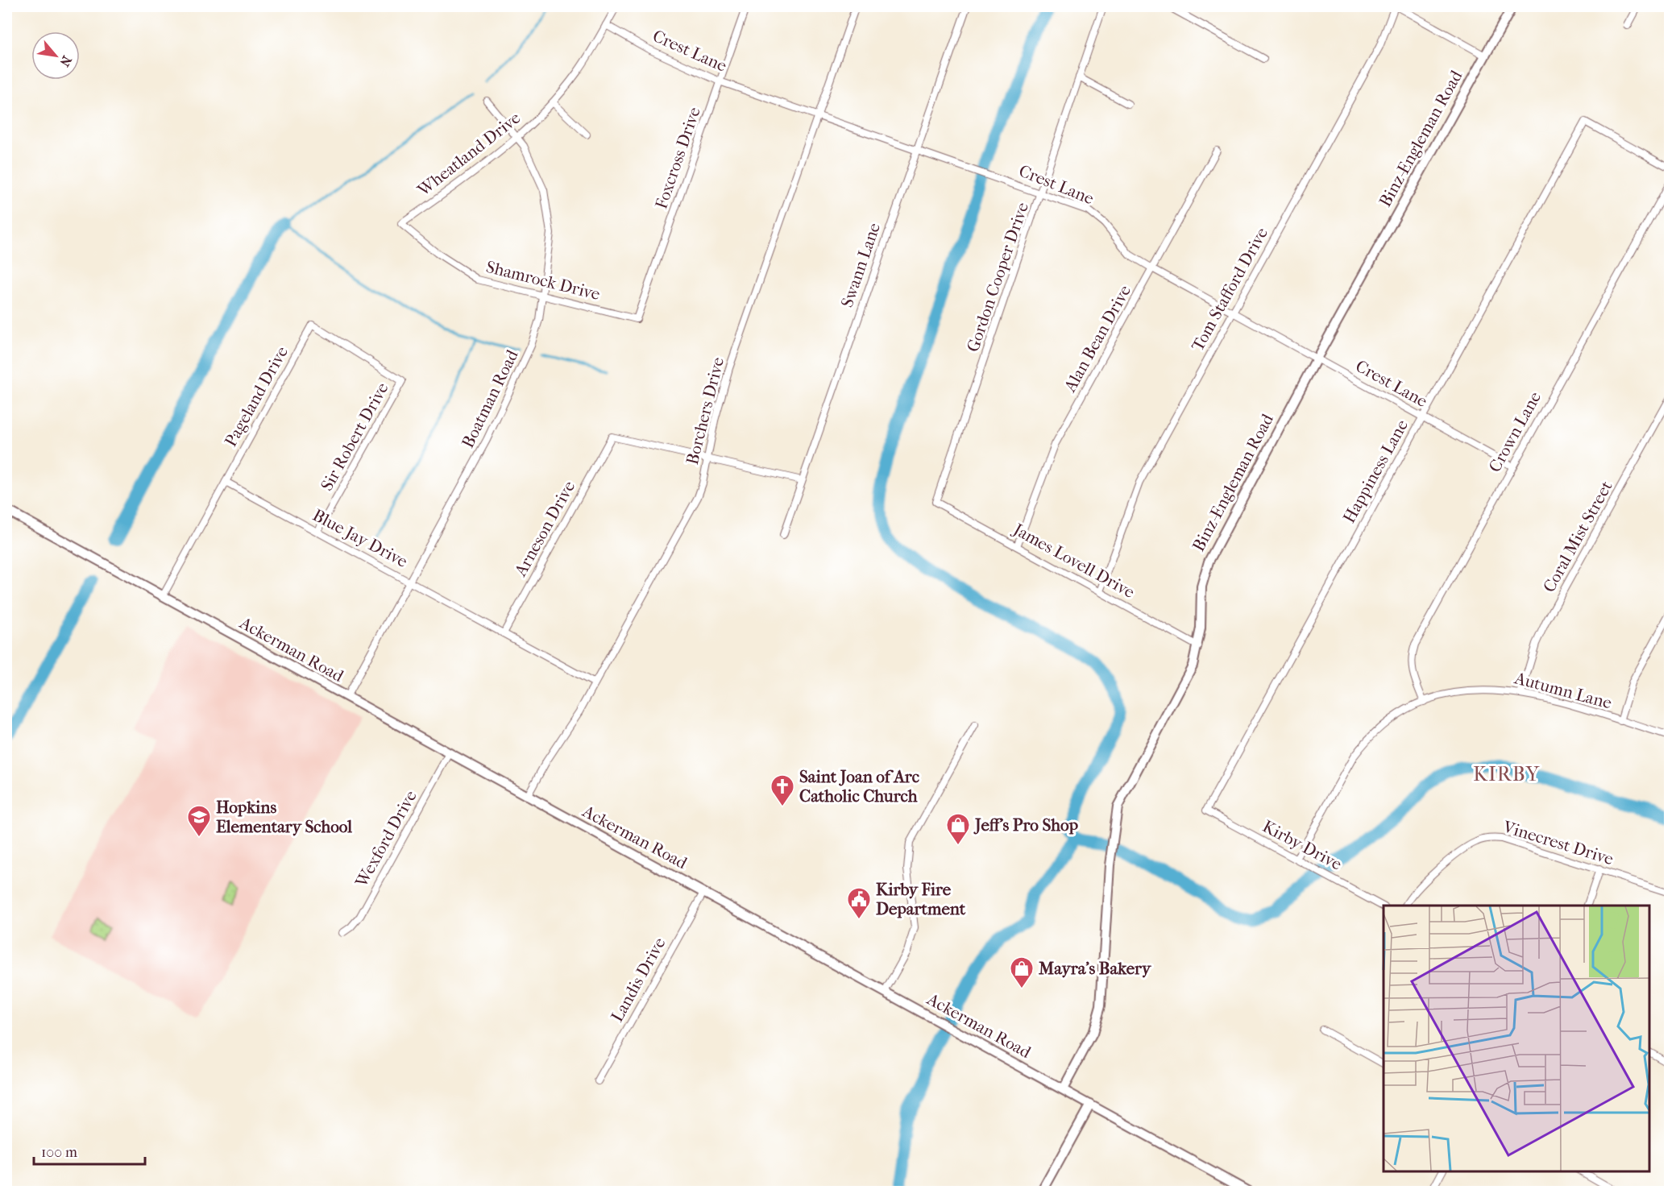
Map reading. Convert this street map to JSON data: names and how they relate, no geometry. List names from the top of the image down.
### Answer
{
  "streets": {
    "street": [
      "Crest Lane",
      "Binz-Engleman Road",
      "Wheatland Drive",
      "Foxcross Drive",
      "Swann Lane",
      "Gordon Cooper Drive",
      "Shamrock Drive",
      "Tom Stafford Drive",
      "Alan Bean Drive",
      "Pageland Drive",
      "Boatman Road",
      "Borchers Drive",
      "Crown Lane",
      "Sir Robert Drive",
      "Happiness Lane",
      "Arneson Drive",
      "Coral Mist Street",
      "Blue Jay Drive",
      "James Lovell Drive",
      "Ackerman Road",
      "Autumn Lane",
      "Wexford Drive",
      "Vinecrest Drive",
      "Kirby Drive",
      "Landis Drive"
    ]
  },
  "crossings": [
    ["Crest Lane", "Binz-Engleman Road"],
    ["Crest Lane", "Wheatland Drive"],
    ["Crest Lane", "Foxcross Drive"],
    ["Crest Lane", "Swann Lane"],
    ["Crest Lane", "Gordon Cooper Drive"],
    ["Crest Lane", "Tom Stafford Drive"],
    ["Crest Lane", "Alan Bean Drive"],
    ["Crest Lane", "Borchers Drive"],
    ["Crest Lane", "Crown Lane"],
    ["Crest Lane", "Happiness Lane"],
    ["Binz-Engleman Road", "James Lovell Drive"],
    ["Binz-Engleman Road", "Ackerman Road"],
    ["Wheatland Drive", "Shamrock Drive"],
    ["Wheatland Drive", "Boatman Road"],
    ["Foxcross Drive", "Shamrock Drive"],
    ["Gordon Cooper Drive", "James Lovell Drive"],
    ["Shamrock Drive", "Boatman Road"],
    ["Tom Stafford Drive", "James Lovell Drive"],
    ["Alan Bean Drive", "James Lovell Drive"],
    ["Pageland Drive", "Sir Robert Drive"],
    ["Pageland Drive", "Blue Jay Drive"],
    ["Boatman Road", "Blue Jay Drive"],
    ["Boatman Road", "Ackerman Road"],
    ["Borchers Drive", "Arneson Drive"],
    ["Borchers Drive", "Blue Jay Drive"],
    ["Borchers Drive", "Ackerman Road"],
    ["Crown Lane", "Autumn Lane"],
    ["Sir Robert Drive", "Blue Jay Drive"],
    ["Happiness Lane", "Kirby Drive"],
    ["Arneson Drive", "Blue Jay Drive"],
    ["Coral Mist Street", "Autumn Lane"],
    ["Ackerman Road", "Wexford Drive"],
    ["Ackerman Road", "Landis Drive"],
    ["Autumn Lane", "Kirby Drive"]
  ],
  "districts": ["KIRBY"],
  "places": {
    "church": ["Saint Joan of Arc Catholic Church"],
    "school or university": ["Hopkins Elementary School"],
    "shop": ["Jeff’s Pro Shop", "Mayra's Bakery"],
    "public building": ["Kirby Fire Department"]
  },
  "scale_bar": "100 m",
  "north": "bottom right"
}
